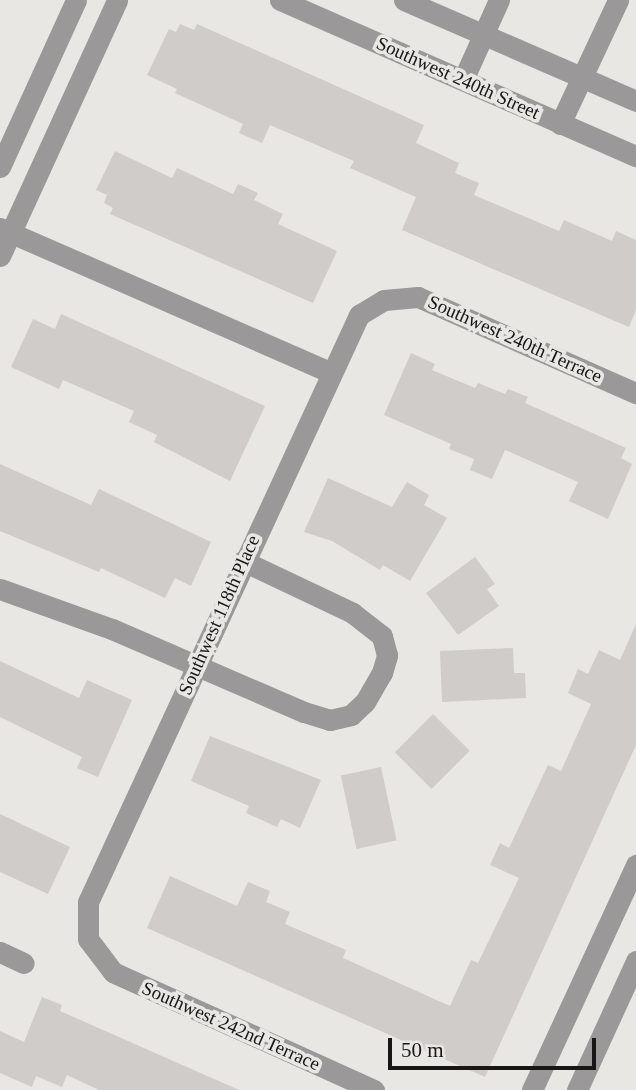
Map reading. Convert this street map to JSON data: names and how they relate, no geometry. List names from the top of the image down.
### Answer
{
  "streets": {
    "street": [
      "Southwest 240th Street",
      "Southwest 240th Terrace",
      "Southwest 118th Place",
      "Southwest 242nd Terrace"
    ]
  },
  "crossings": [
    ["Southwest 240th Terrace", "Southwest 118th Place"],
    ["Southwest 118th Place", "Southwest 242nd Terrace"]
  ],
  "scale_bar": "50 m"
}
